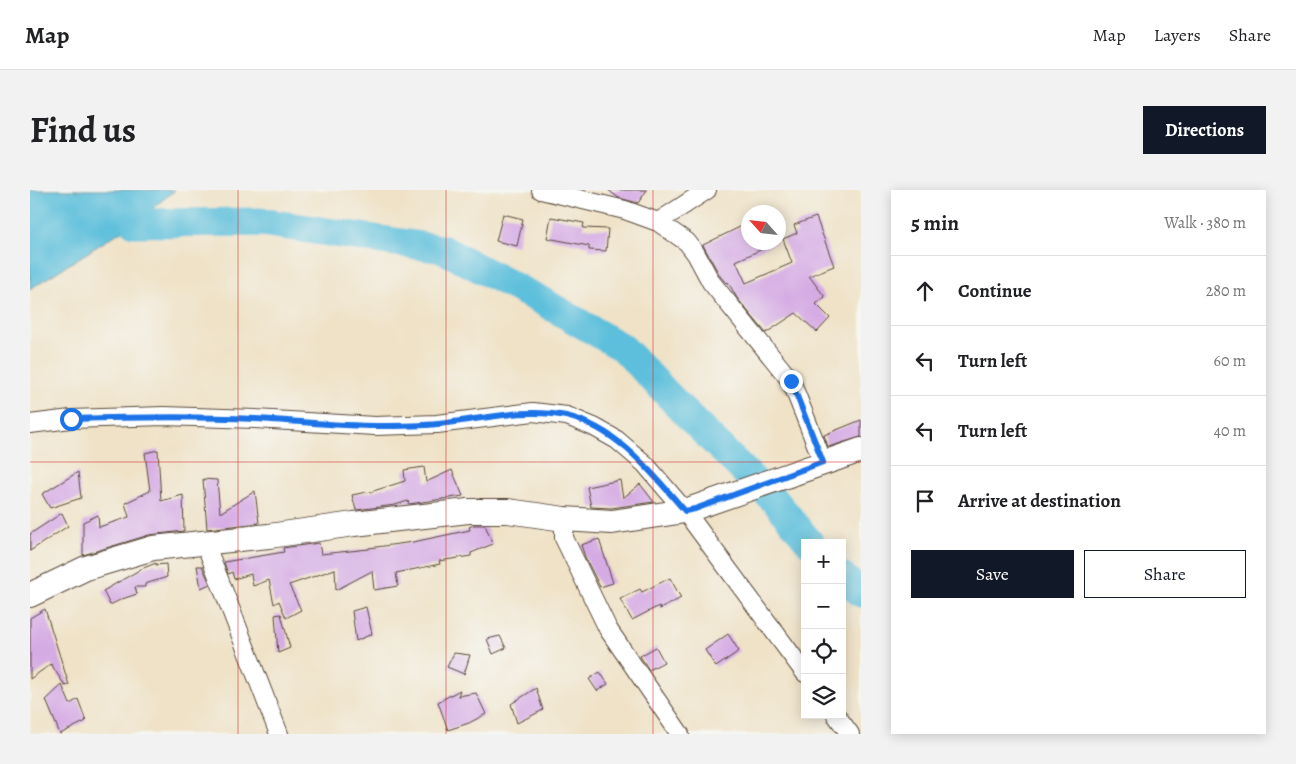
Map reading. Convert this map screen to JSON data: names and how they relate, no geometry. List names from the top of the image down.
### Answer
{
  "north": "top left",
  "page": {
    "header": "Map",
    "nav": ["Map", "Layers", "Share"],
    "title": "Find us",
    "buttons": [
      "Directions",
      ["Save", "Share"]
    ],
    "heading": ["5 min", "Walk · 380 m"],
    "list": [
      ["Continue", "280 m"],
      ["Turn left", "60 m"],
      ["Turn left", "40 m"],
      "Arrive at destination"
    ],
    "map_buttons": ["+", "−"]
  }
}
